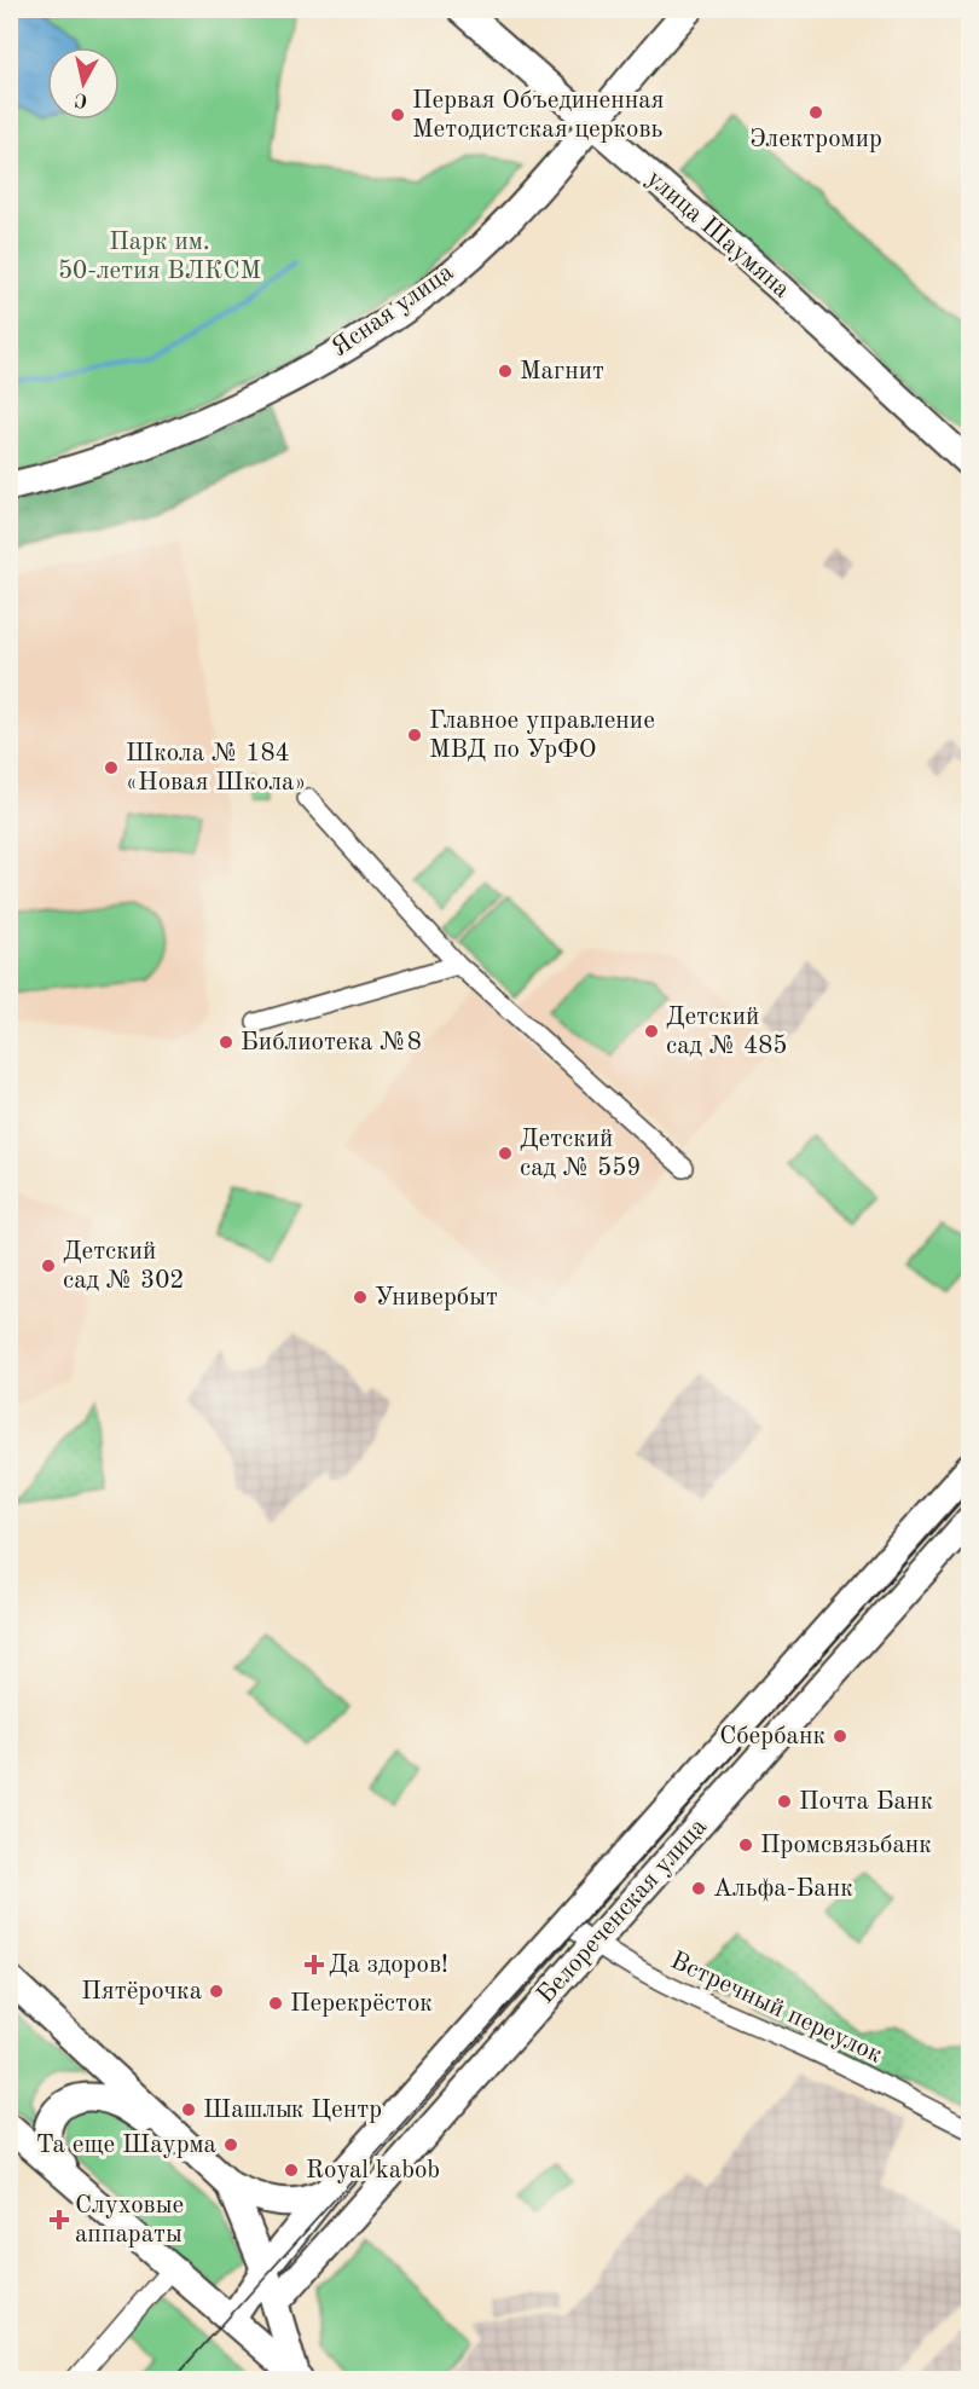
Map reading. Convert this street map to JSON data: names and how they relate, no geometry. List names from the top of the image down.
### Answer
{
  "streets": {
    "street": [
      "улица Шаумяна",
      "Ясная улица",
      "Белореченская улица",
      "Встречный переулок"
    ]
  },
  "crossings": [
    ["улица Шаумяна", "Ясная улица"],
    ["Белореченская улица", "Встречный переулок"]
  ],
  "parks": ["Парк им. 50-летия ВЛКСМ"],
  "places": {
    "other": [
      "Электромир",
      "Первая Объединенная Методистская церковь",
      "Магнит",
      "Главное управление МВД по УрФО",
      "Школа № 184 «Новая Школа»",
      "Детский сад № 485",
      "Библиотека №8",
      "Детский сад № 559",
      "Детский сад № 302",
      "Универбыт",
      "Сбербанк",
      "Почта Банк",
      "Промсвязьбанк",
      "Альфа-Банк",
      "Пятёрочка",
      "Перекрёсток",
      "Шашлык Центр",
      "Та еще Шаурма",
      "Royal kabob"
    ],
    "health": ["Да здоров!", "Слуховые аппараты"]
  },
  "north": "bottom"
}
